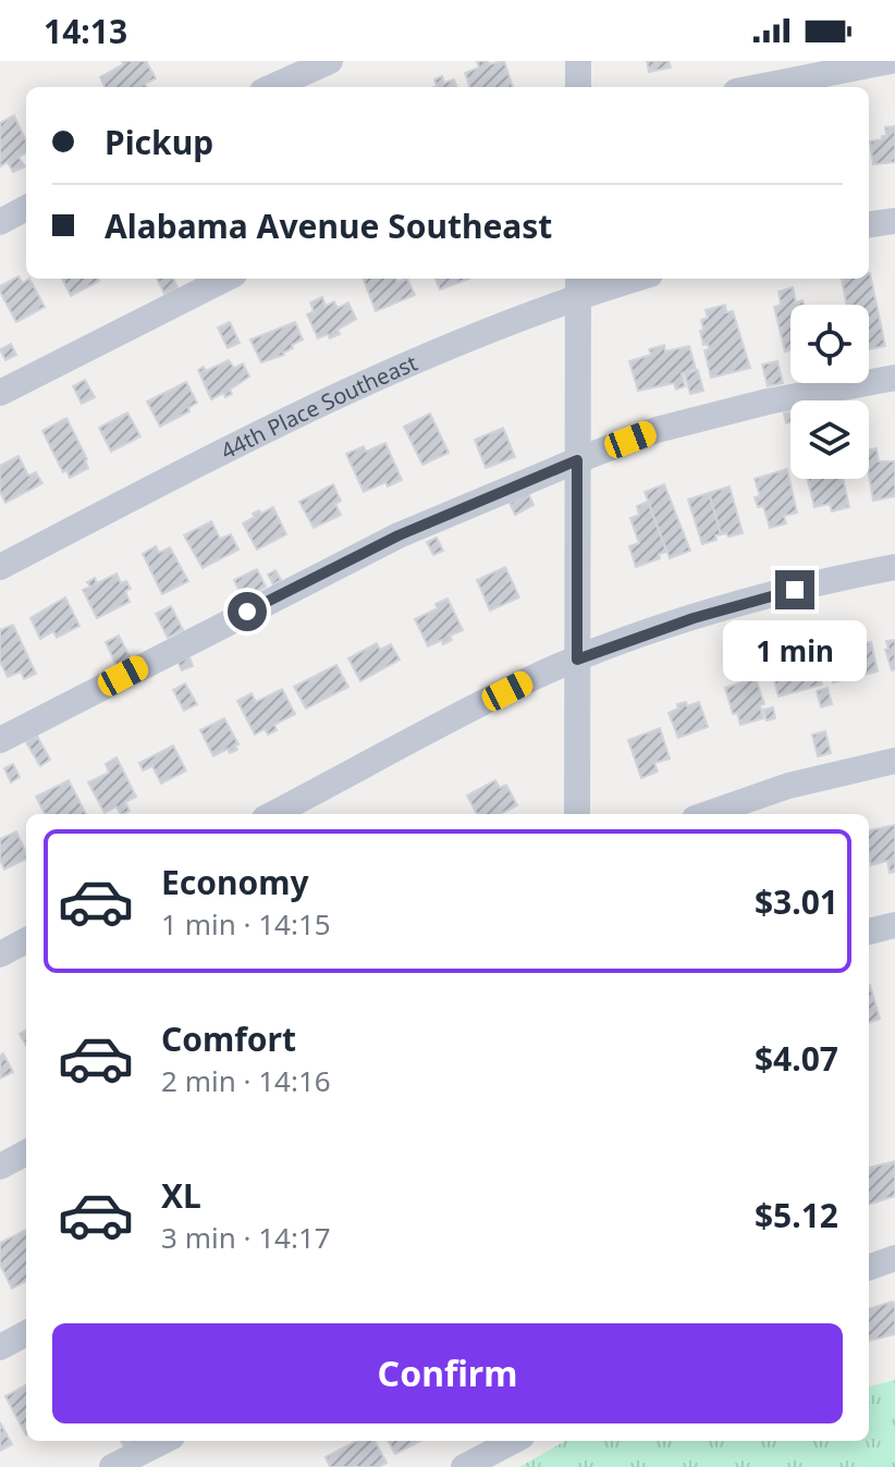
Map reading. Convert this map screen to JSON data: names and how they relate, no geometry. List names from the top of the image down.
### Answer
{
  "streets": {
    "street": ["44th Place Southeast"]
  },
  "page": {
    "status": "14:13",
    "banner": ["Pickup", "Alabama Avenue Southeast"],
    "bubble": "1 min",
    "list": [
      {
        "name": "Economy",
        "note": "1 min · 14:15",
        "value": "$3.01"
      },
      {
        "name": "Comfort",
        "note": "2 min · 14:16",
        "value": "$4.07"
      },
      {
        "name": "XL",
        "note": "3 min · 14:17",
        "value": "$5.12"
      }
    ],
    "buttons": "Confirm"
  }
}
